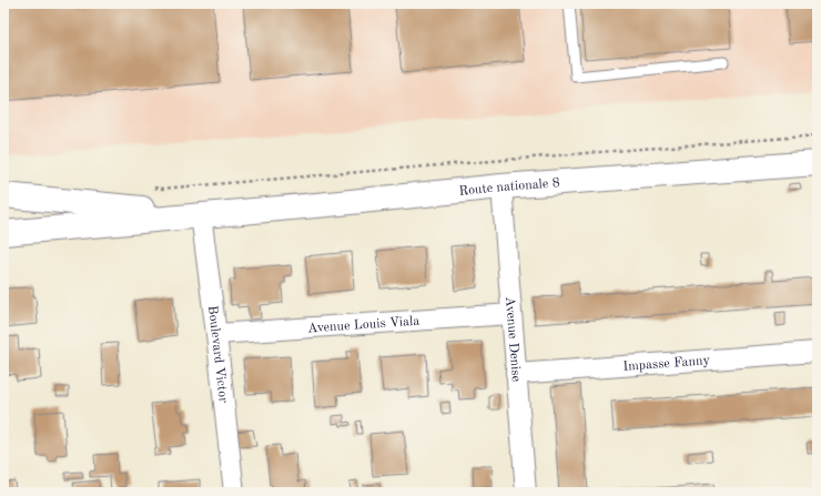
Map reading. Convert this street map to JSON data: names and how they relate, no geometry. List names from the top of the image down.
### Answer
{
  "streets": {
    "main road": ["Route nationale 8"],
    "street": [
      "Avenue Louis Viala",
      "Avenue Denise",
      "Boulevard Victor",
      "Impasse Fanny"
    ]
  },
  "crossings": [
    ["Route nationale 8", "Avenue Denise"],
    ["Route nationale 8", "Boulevard Victor"],
    ["Avenue Louis Viala", "Avenue Denise"],
    ["Avenue Louis Viala", "Boulevard Victor"],
    ["Avenue Denise", "Impasse Fanny"]
  ]
}
